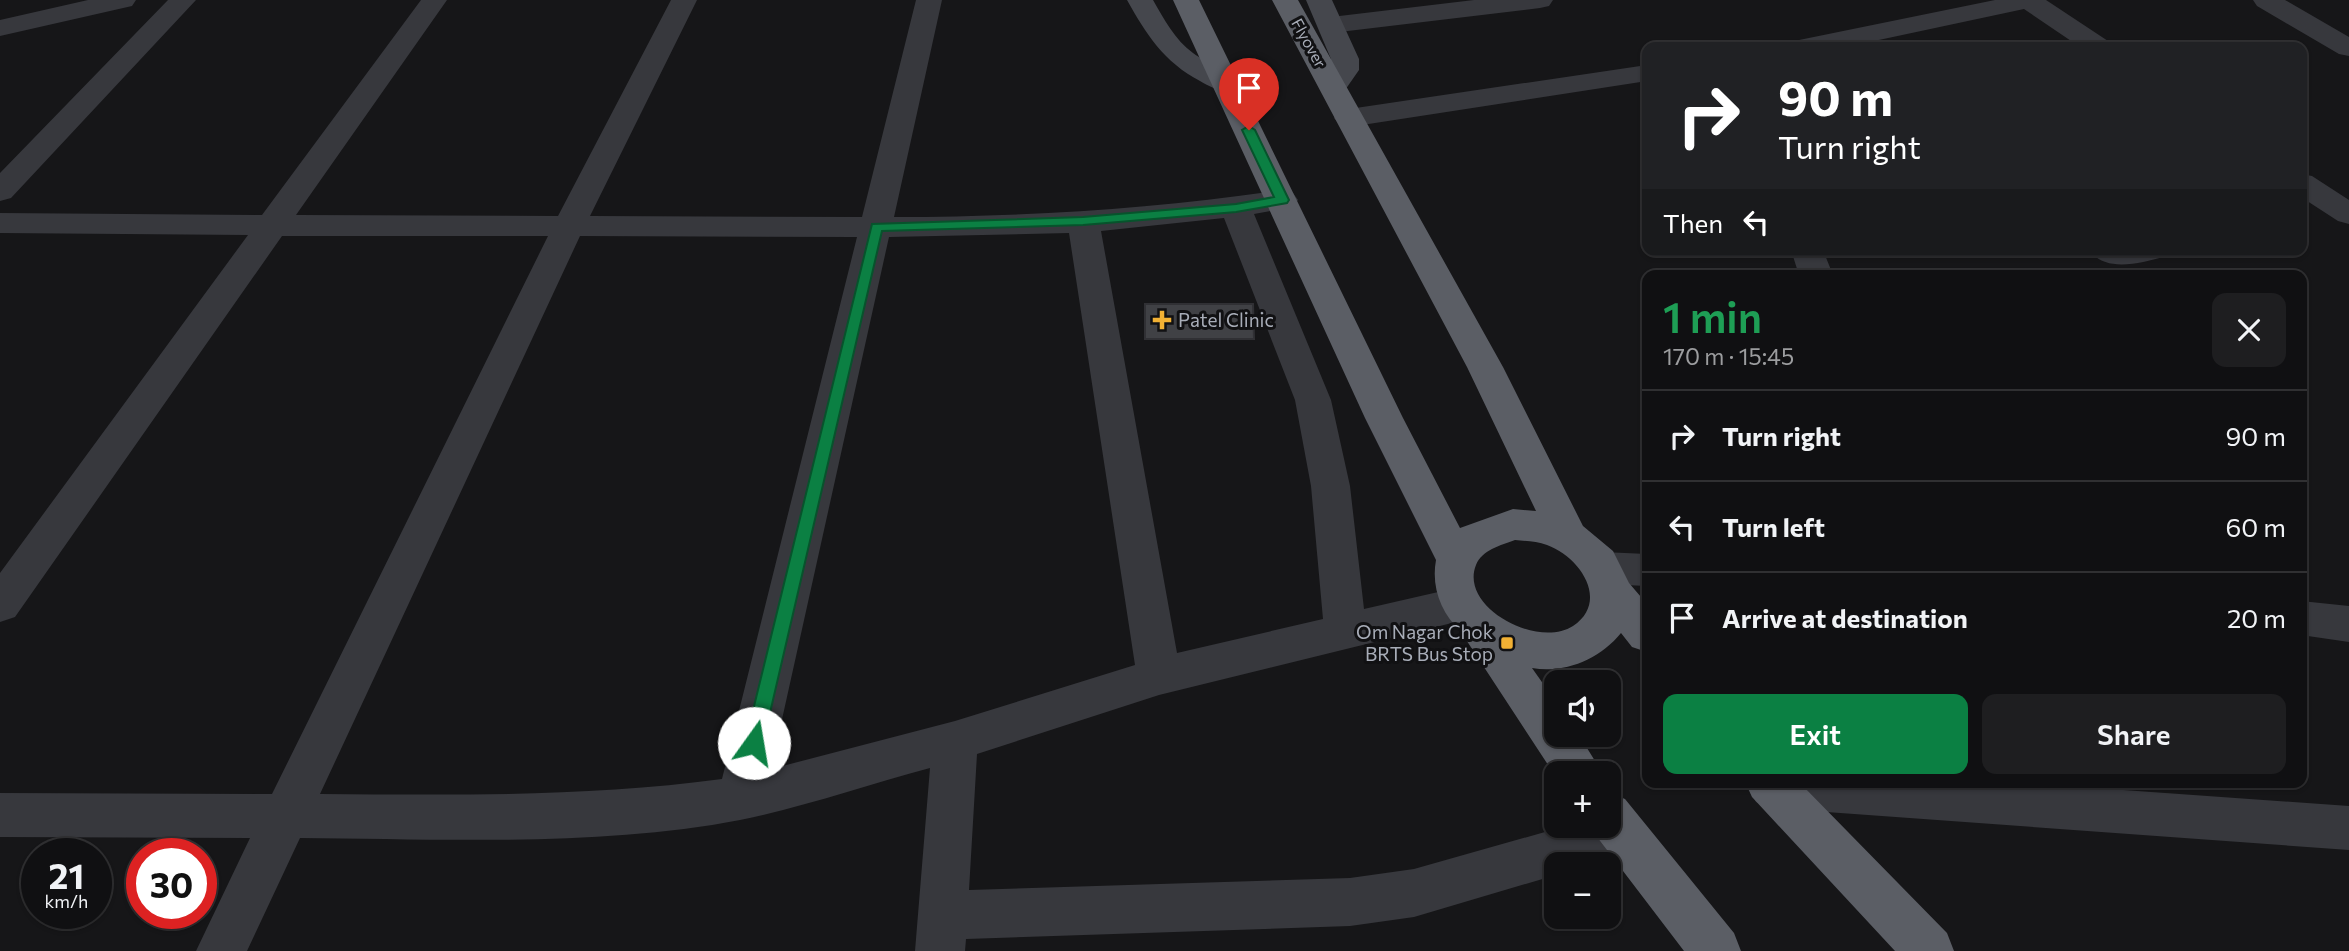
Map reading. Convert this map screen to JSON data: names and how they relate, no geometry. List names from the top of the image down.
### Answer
{
  "streets": {
    "highway": ["Flyover"]
  },
  "places": {
    "health": ["Patel Clinic"],
    "transit": ["Om Nagar Chok BRTS Bus Stop"]
  },
  "page": {
    "turn": ["90 m", "Turn right"],
    "then": "Then",
    "heading": ["1 min", "170 m · 15:45"],
    "list": [
      {
        "name": "Turn right",
        "value": "90 m"
      },
      {
        "name": "Turn left",
        "value": "60 m"
      },
      {
        "name": "Arrive at destination",
        "value": "20 m"
      }
    ],
    "map_buttons": ["+", "−"],
    "buttons": ["Exit", "Share"],
    "speed": "21 km/h",
    "limit": "30"
  }
}
